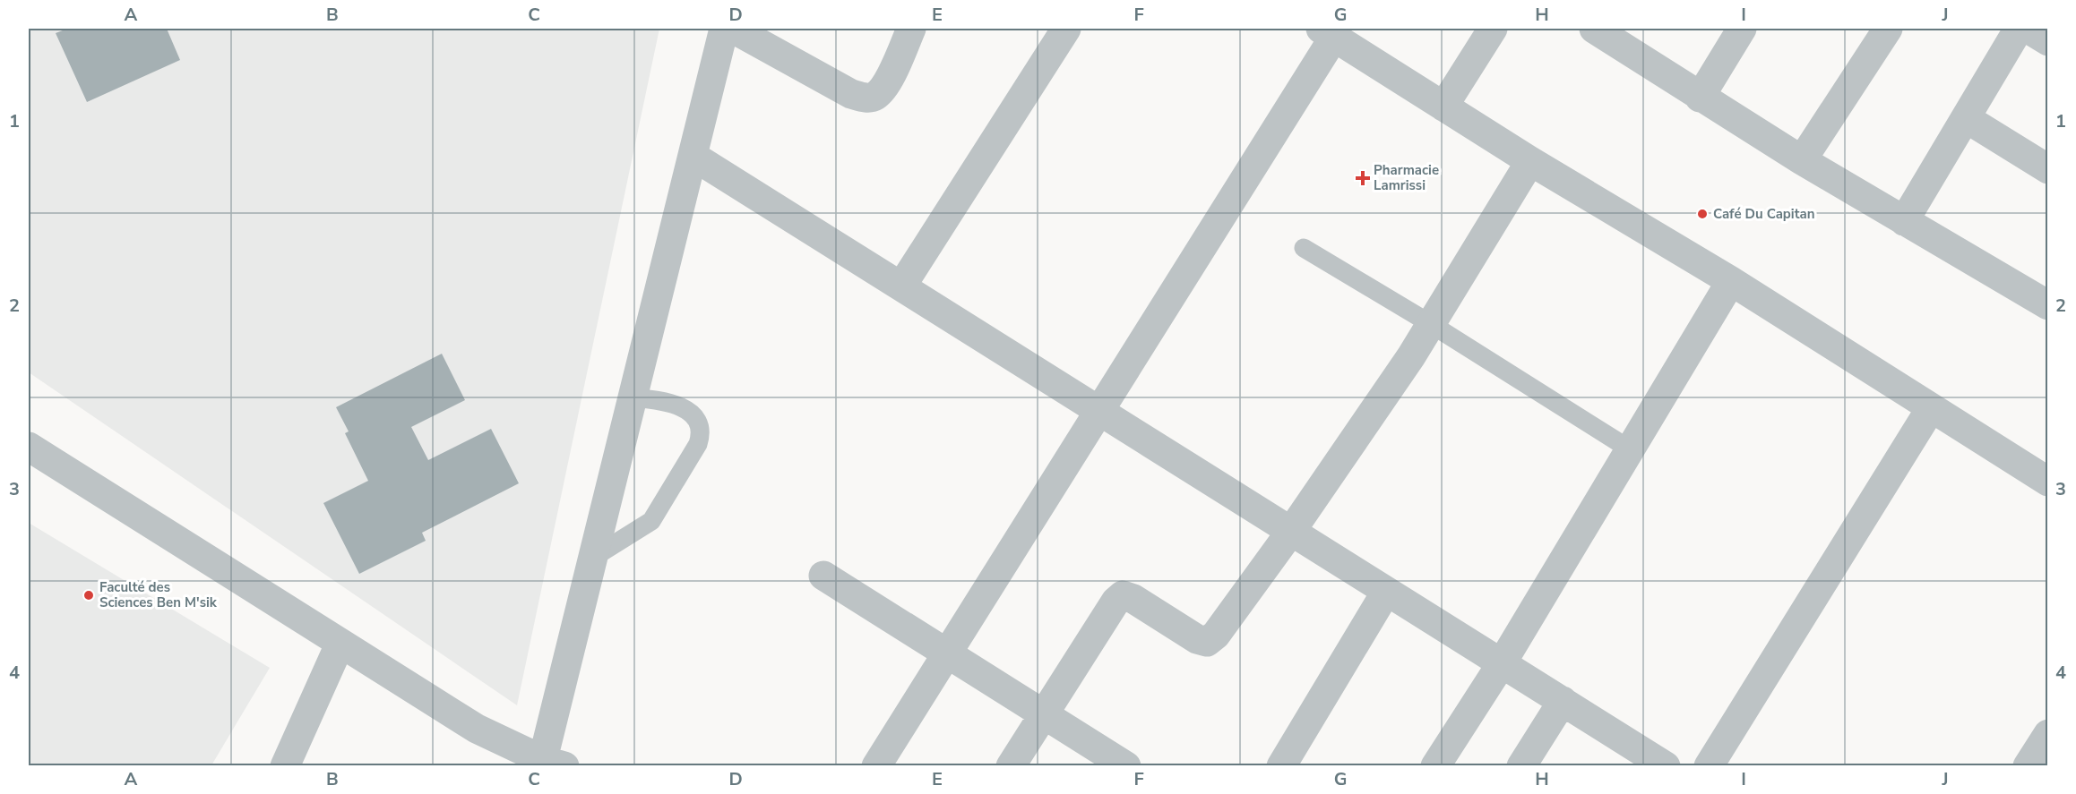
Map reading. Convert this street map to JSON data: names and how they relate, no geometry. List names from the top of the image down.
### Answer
{
  "places": {
    "health": ["Pharmacie Lamrissi"],
    "other": ["Café Du Capitan", "Faculté des Sciences Ben M'sik"]
  },
  "grid": {
    "columns": [
      "A",
      "B",
      "C",
      "D",
      "E",
      "F",
      "G",
      "H",
      "I",
      "J"
    ],
    "rows": [
      "1",
      "2",
      "3",
      "4"
    ]
  }
}
